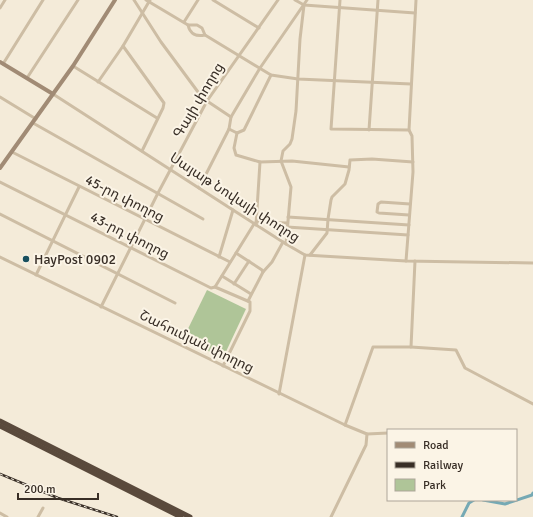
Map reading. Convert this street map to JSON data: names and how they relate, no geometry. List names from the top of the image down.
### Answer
{
  "streets": {
    "main road": ["Սայաթ Նովայի փողոց"],
    "street": [
      "Գայի փողոց",
      "45-րդ փողոց",
      "43-րդ փողոց",
      "Շահումյան փողոց"
    ]
  },
  "crossings": [
    ["Գայի փողոց", "Սայաթ Նովայի փողոց"],
    ["Գայի փողոց", "45-րդ փողոց"],
    ["Գայի փողոց", "43-րդ փողոց"],
    ["Գայի փողոց", "Շահումյան փողոց"]
  ],
  "places": ["HayPost 0902"],
  "legend": ["Road", "Railway", "Park"],
  "scale_bar": "200 m"
}
